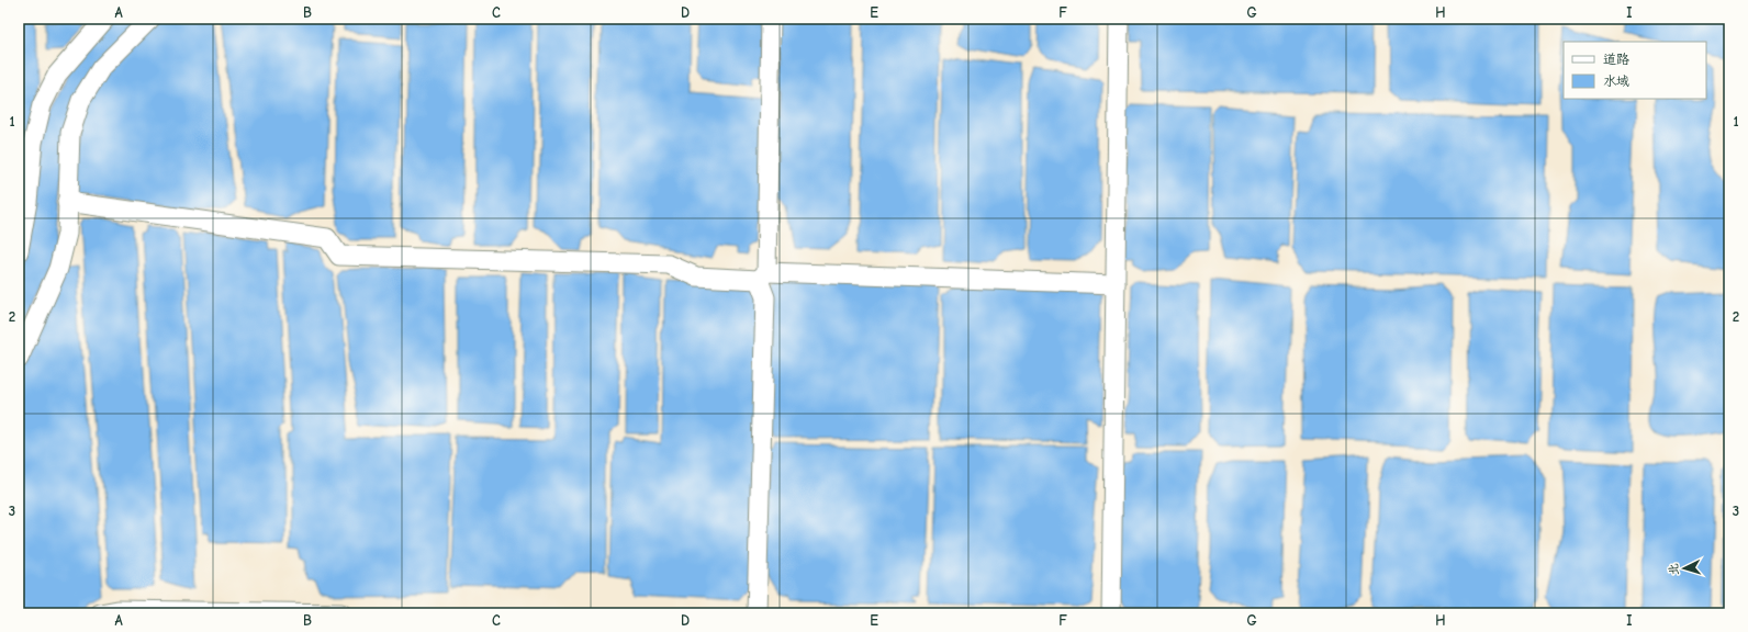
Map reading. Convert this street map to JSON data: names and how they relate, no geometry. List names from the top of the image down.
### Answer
{
  "legend": ["道路", "水域"],
  "north": "left",
  "grid": {
    "columns": [
      "A",
      "B",
      "C",
      "D",
      "E",
      "F",
      "G",
      "H",
      "I"
    ],
    "rows": ["1", "2", "3"]
  }
}
